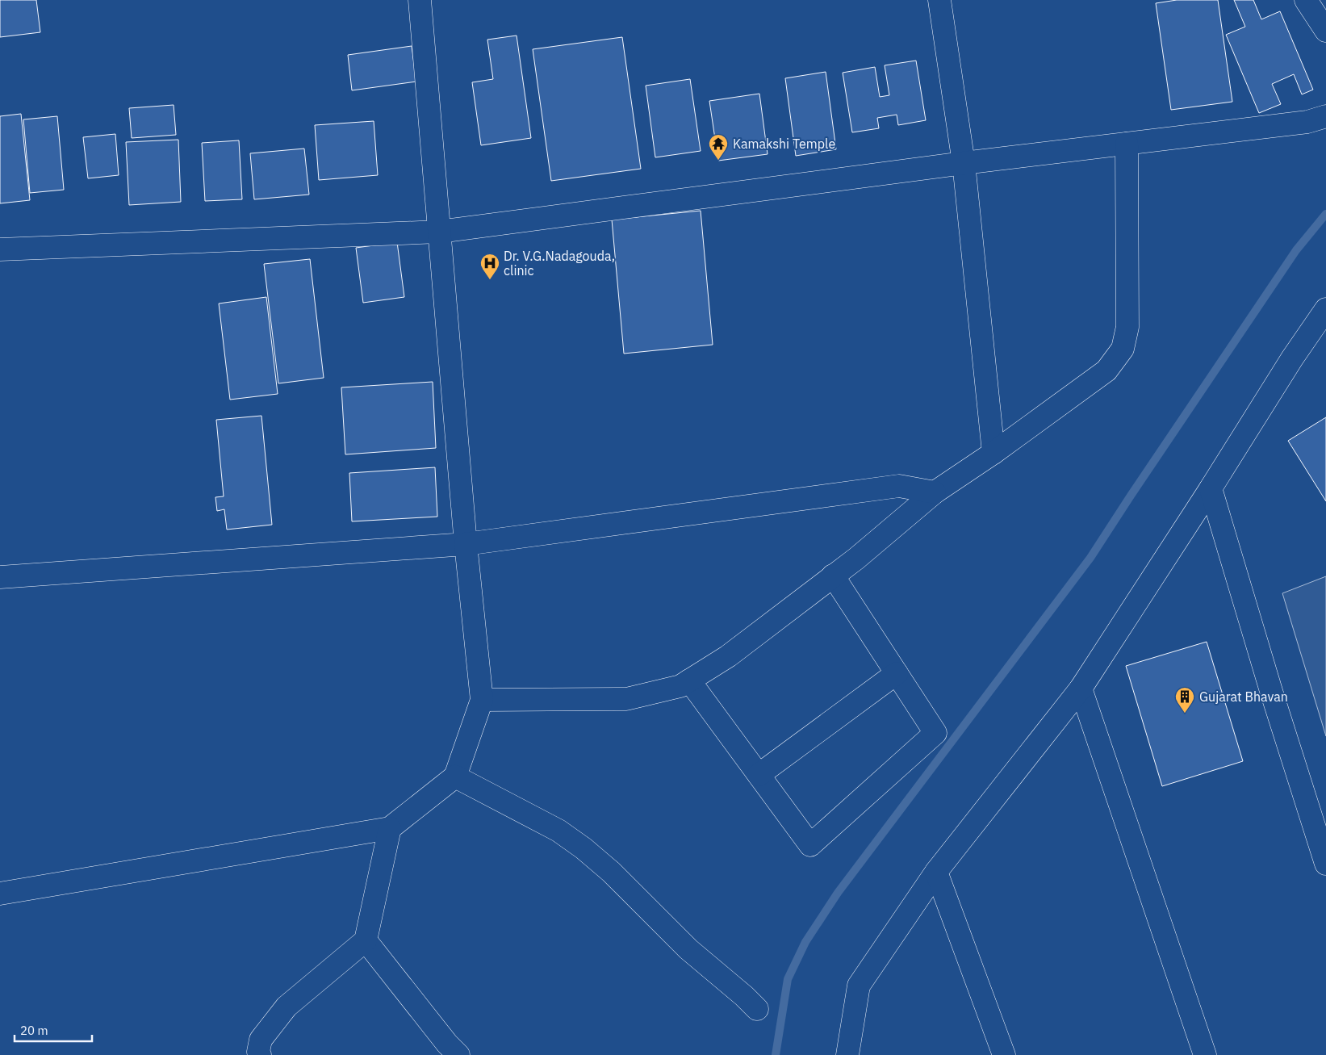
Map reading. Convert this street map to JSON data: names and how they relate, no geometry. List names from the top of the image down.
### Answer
{
  "places": {
    "temple": ["Kamakshi Temple"],
    "hospital": ["Dr. V.G.Nadagouda, clinic"],
    "building": ["Gujarat Bhavan"]
  },
  "scale_bar": "20 m"
}
